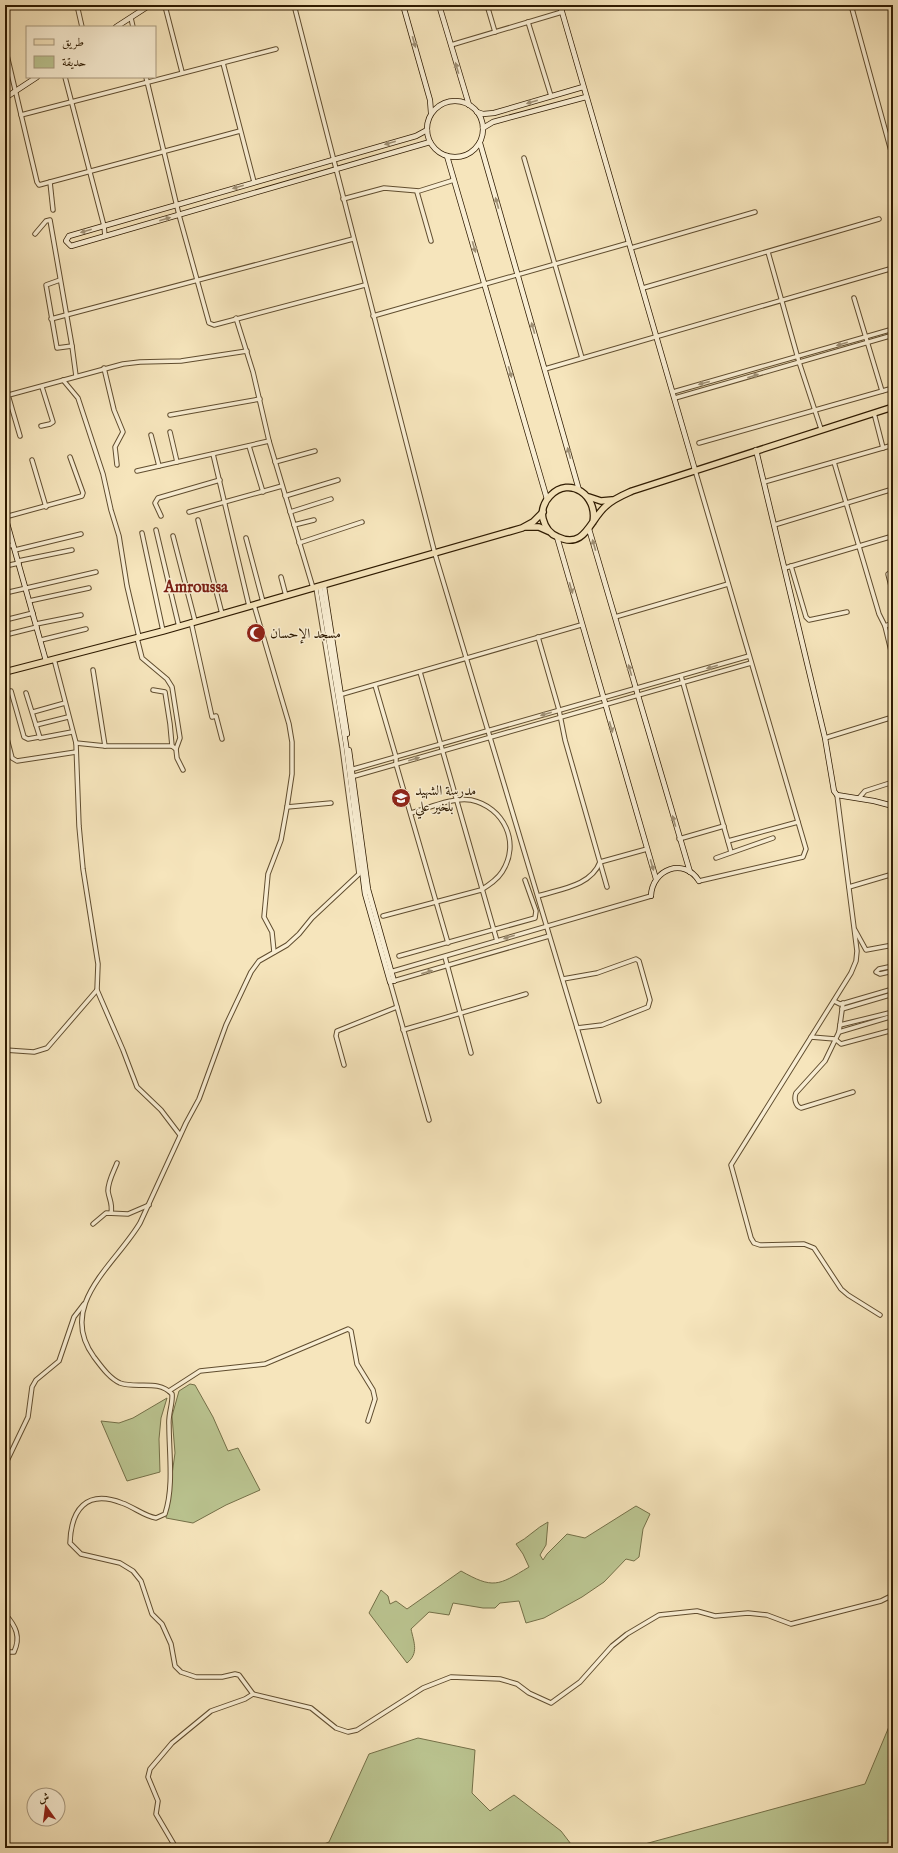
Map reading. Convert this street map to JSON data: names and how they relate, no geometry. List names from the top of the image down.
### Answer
{
  "districts": ["Amroussa"],
  "places": {
    "mosque": ["مسجد الإحسان"],
    "school or university": ["مدرسة الشهيد بلخير علي"]
  },
  "legend": ["طريق", "حديقة"],
  "north": "top"
}
